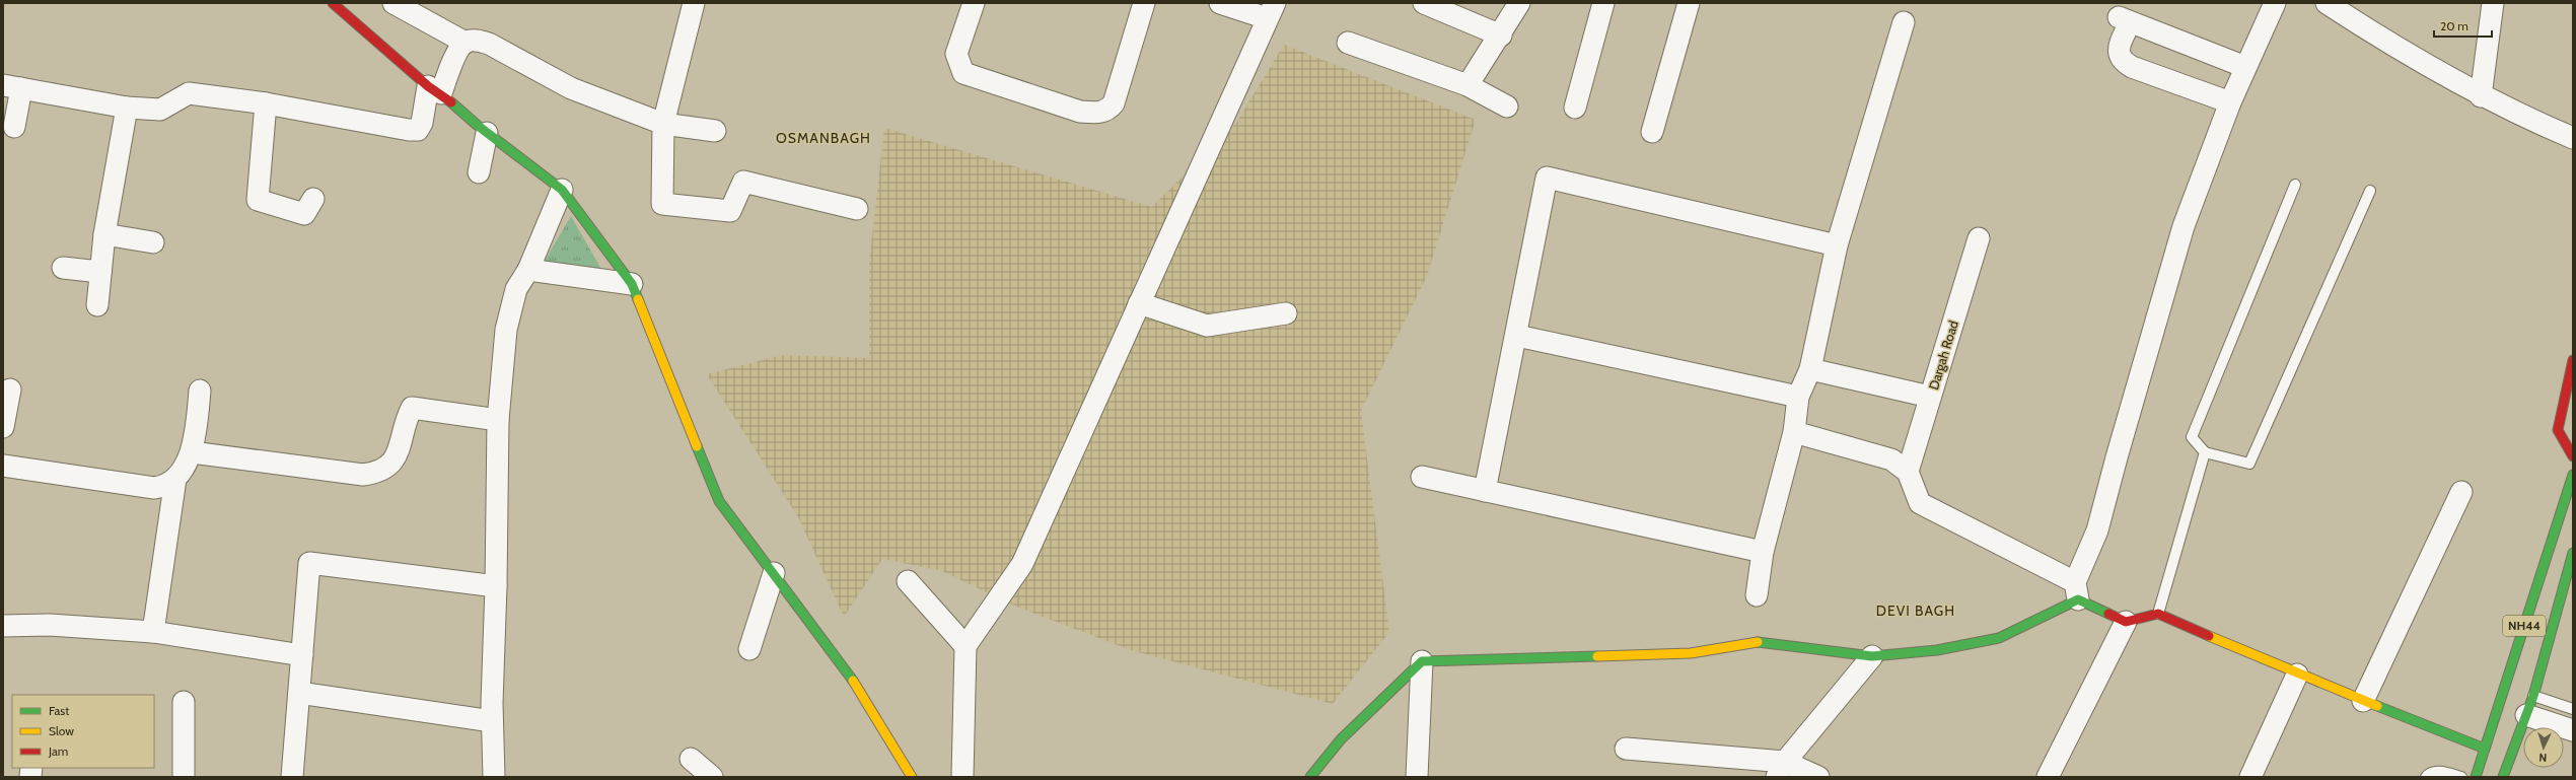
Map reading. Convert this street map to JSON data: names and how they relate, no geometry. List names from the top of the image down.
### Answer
{
  "streets": {
    "main road": ["NH44"],
    "street": ["Dargah Road"]
  },
  "districts": ["OSMANBAGH", "DEVI BAGH"],
  "legend": ["Fast", "Slow", "Jam"],
  "scale_bar": "20 m",
  "north": "bottom"
}
